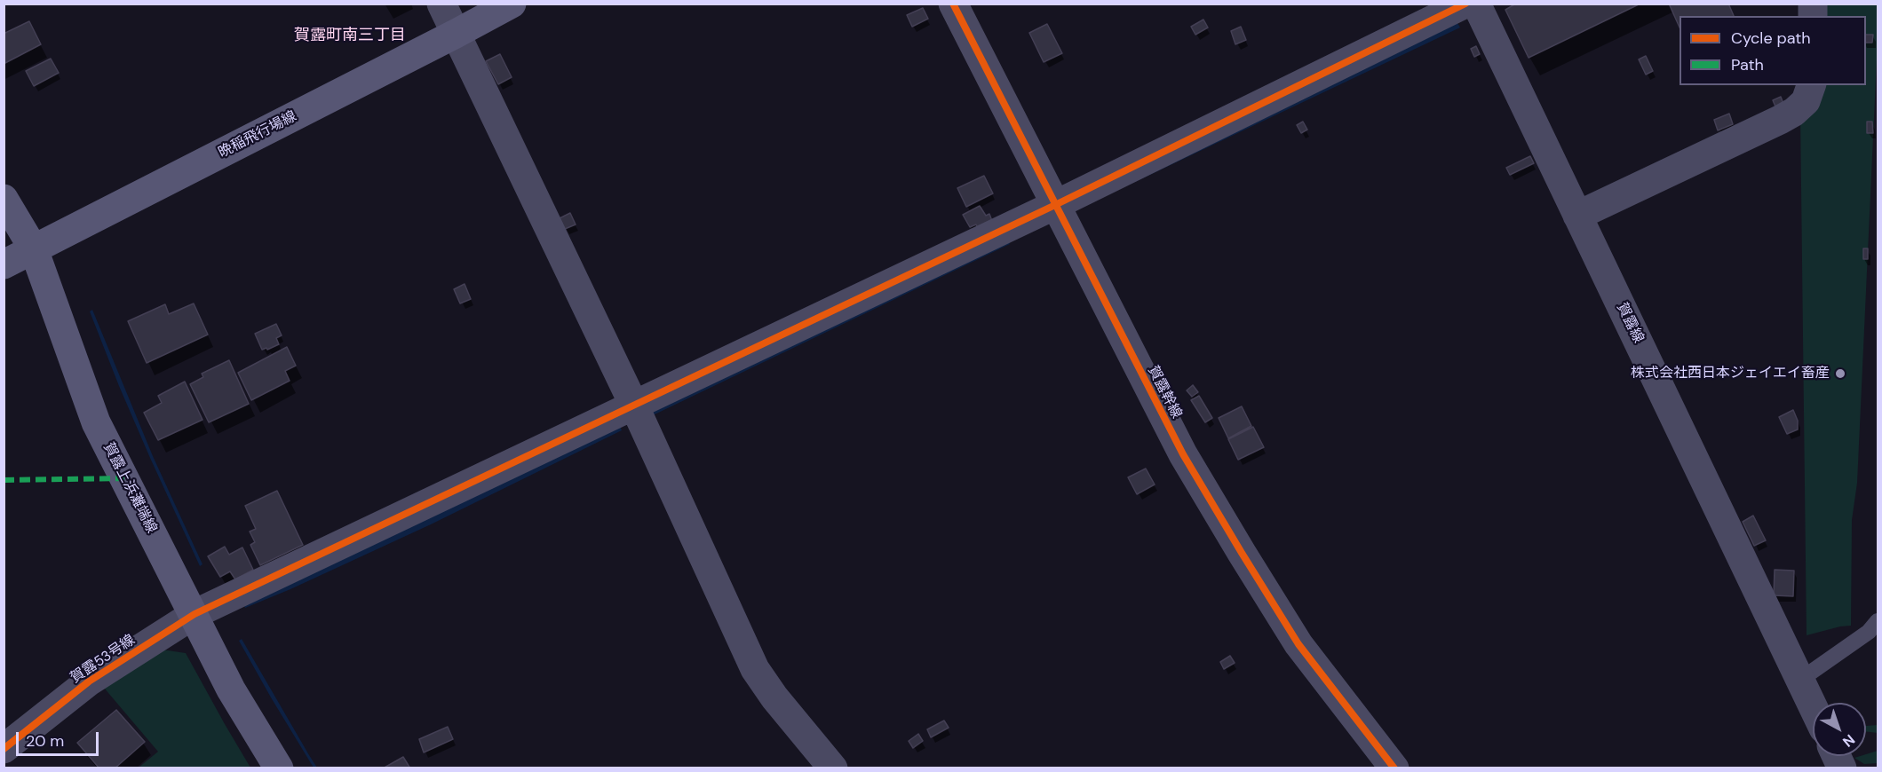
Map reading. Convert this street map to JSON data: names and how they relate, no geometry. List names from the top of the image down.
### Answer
{
  "streets": {
    "street": [
      "晩稲飛行場線",
      "賀露線",
      "賀露幹線",
      "賀露上浜灘端線",
      "賀露53号線"
    ]
  },
  "crossings": [
    ["晩稲飛行場線", "賀露上浜灘端線"],
    ["賀露幹線", "賀露53号線"],
    ["賀露上浜灘端線", "賀露53号線"]
  ],
  "districts": ["賀露町南三丁目"],
  "places": ["株式会社西日本ジェイエイ畜産"],
  "legend": ["Cycle path", "Path"],
  "scale_bar": "20 m",
  "north": "bottom right"
}
